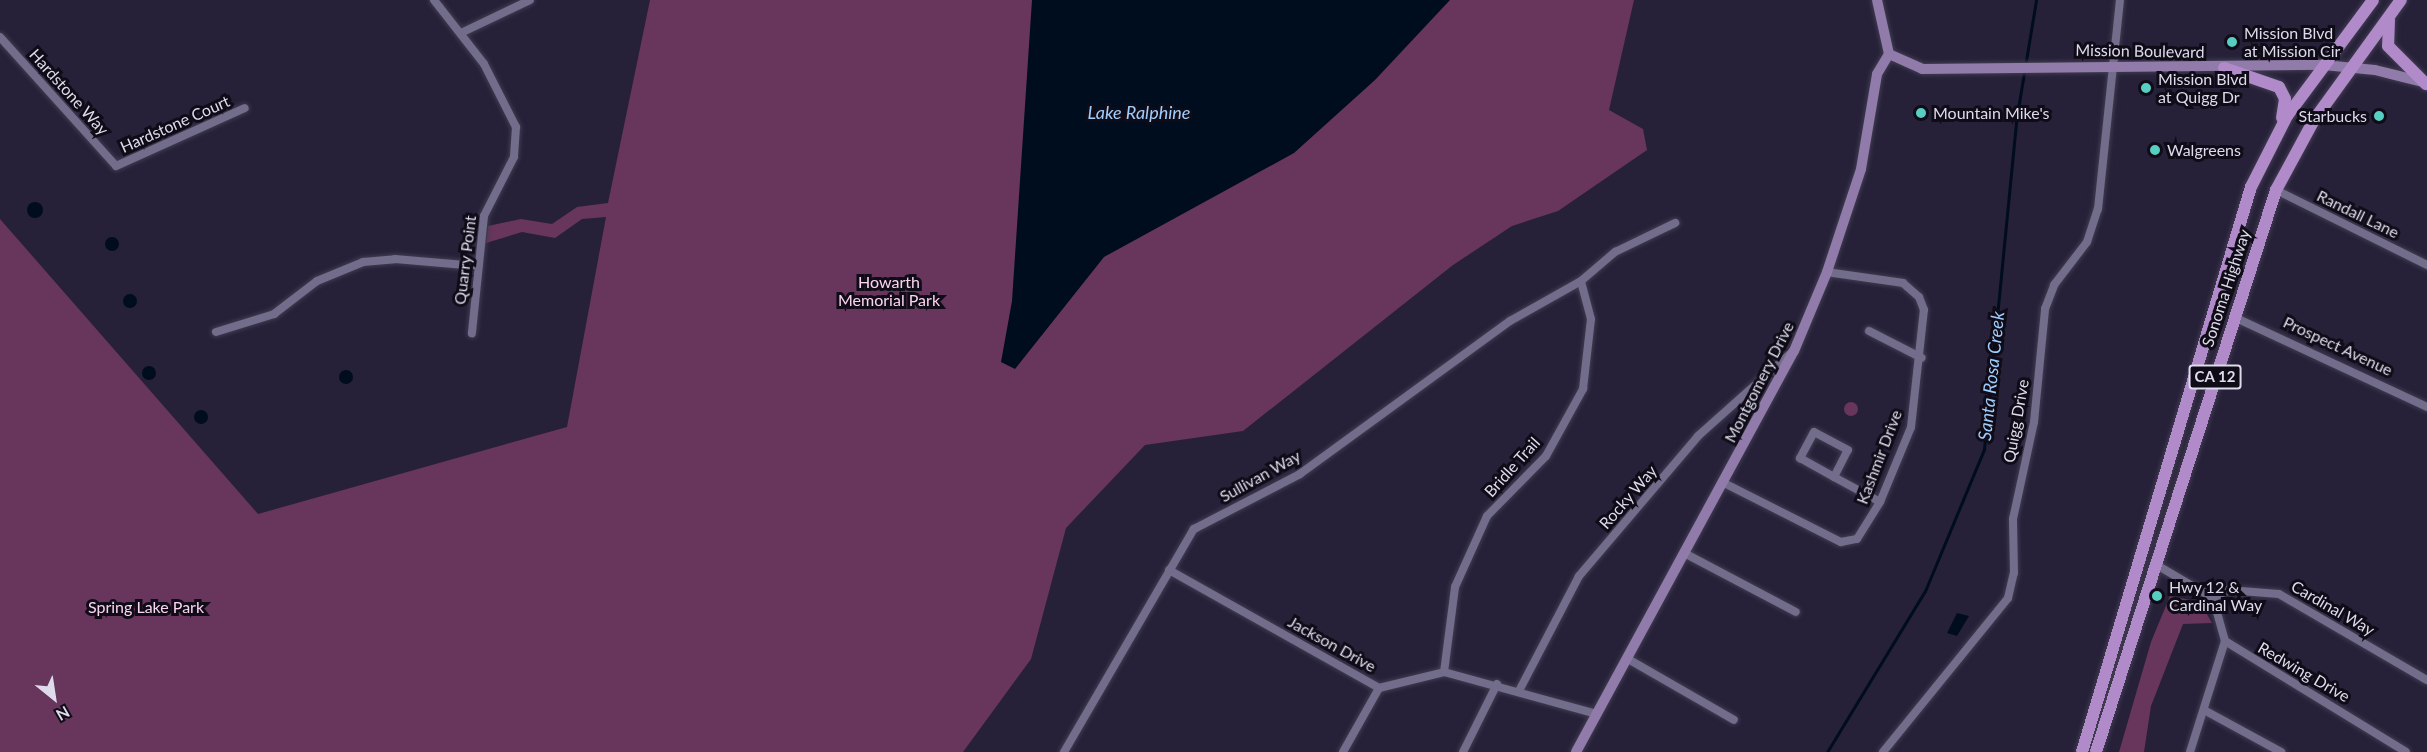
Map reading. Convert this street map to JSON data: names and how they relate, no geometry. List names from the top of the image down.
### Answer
{
  "streets": {
    "main road": ["Sonoma Highway", "CA 12"],
    "street": [
      "Mission Boulevard",
      "Hardstone Way",
      "Hardstone Court",
      "Randall Lane",
      "Quarry Point",
      "Prospect Avenue",
      "Montgomery Drive",
      "Quigg Drive",
      "Kashmir Drive",
      "Bridle Trail",
      "Sullivan Way",
      "Rocky Way",
      "Cardinal Way",
      "Jackson Drive",
      "Redwing Drive"
    ]
  },
  "crossings": [
    ["Mission Boulevard", "Sonoma Highway"],
    ["Mission Boulevard", "Montgomery Drive"],
    ["Mission Boulevard", "Quigg Drive"],
    ["Hardstone Way", "Hardstone Court"],
    ["Randall Lane", "Sonoma Highway"],
    ["Sonoma Highway", "Prospect Avenue"],
    ["Montgomery Drive", "Kashmir Drive"],
    ["Montgomery Drive", "Rocky Way"],
    ["Montgomery Drive", "Jackson Drive"],
    ["Bridle Trail", "Sullivan Way"],
    ["Bridle Trail", "Jackson Drive"],
    ["Sullivan Way", "Jackson Drive"],
    ["Rocky Way", "Jackson Drive"]
  ],
  "water": ["Lake Ralphine", "Santa Rosa Creek"],
  "parks": ["Howarth Memorial Park", "Spring Lake Park"],
  "places": [
    "Mission Blvd at Mission Cir",
    "Mission Blvd at Quigg Dr",
    "Mountain Mike's",
    "Starbucks",
    "Walgreens",
    "Hwy 12 & Cardinal Way"
  ],
  "north": "bottom right"
}
